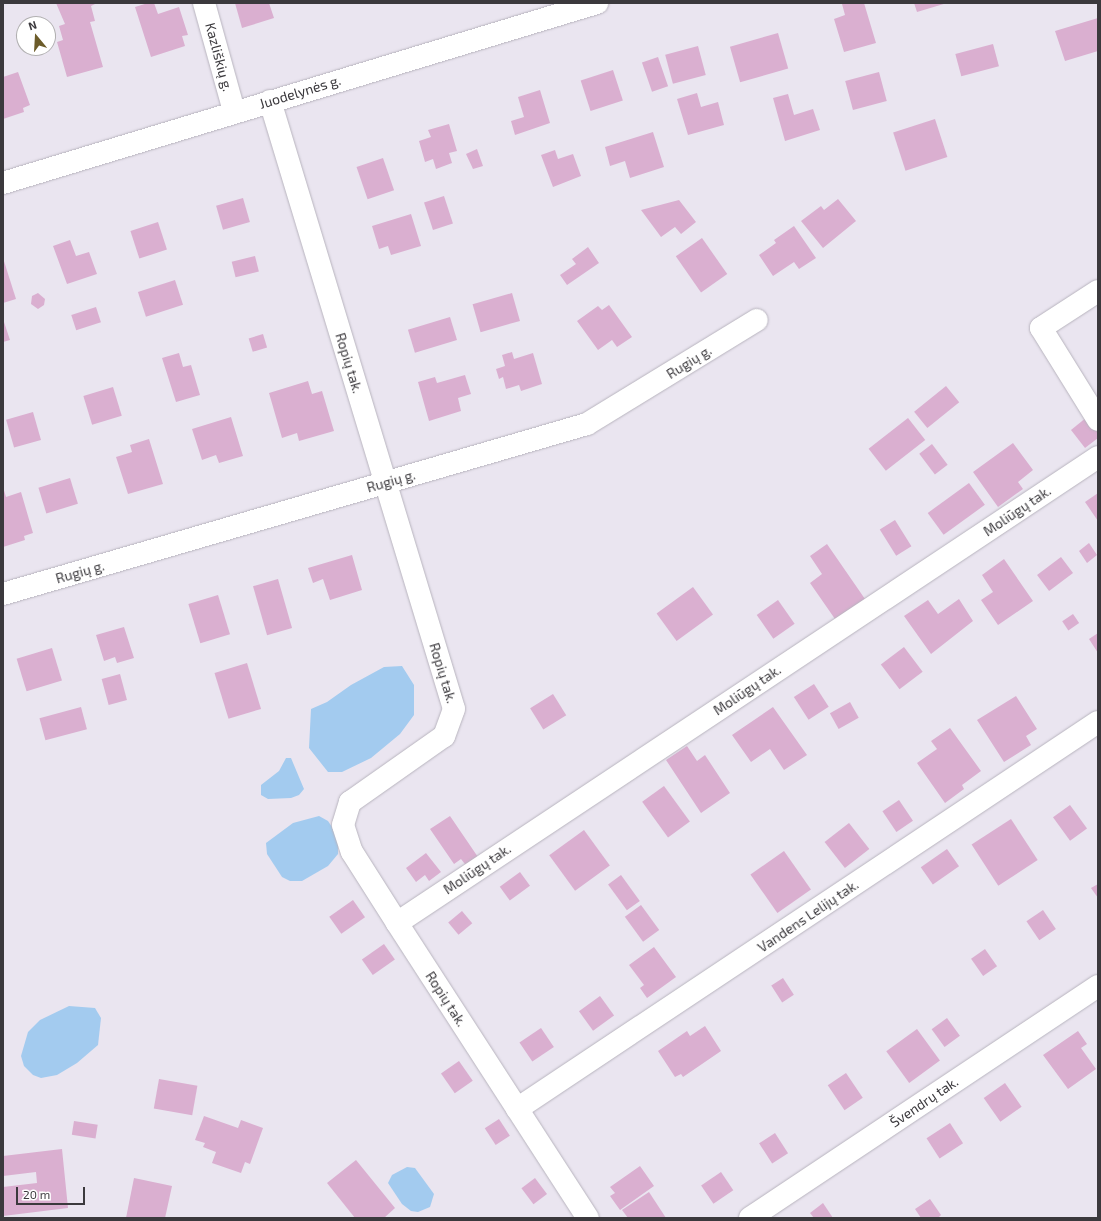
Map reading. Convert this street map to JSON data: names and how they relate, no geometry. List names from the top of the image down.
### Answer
{
  "streets": {
    "street": [
      "Kazliškių g.",
      "Juodelynės g.",
      "Rugių g.",
      "Ropių tak.",
      "Moliūgų tak.",
      "Vandens Lelijų tak.",
      "Švendrų tak."
    ]
  },
  "crossings": [
    ["Kazliškių g.", "Juodelynės g."],
    ["Juodelynės g.", "Ropių tak."],
    ["Rugių g.", "Ropių tak."],
    ["Ropių tak.", "Moliūgų tak."],
    ["Ropių tak.", "Vandens Lelijų tak."]
  ],
  "scale_bar": "20 m",
  "north": "top"
}
